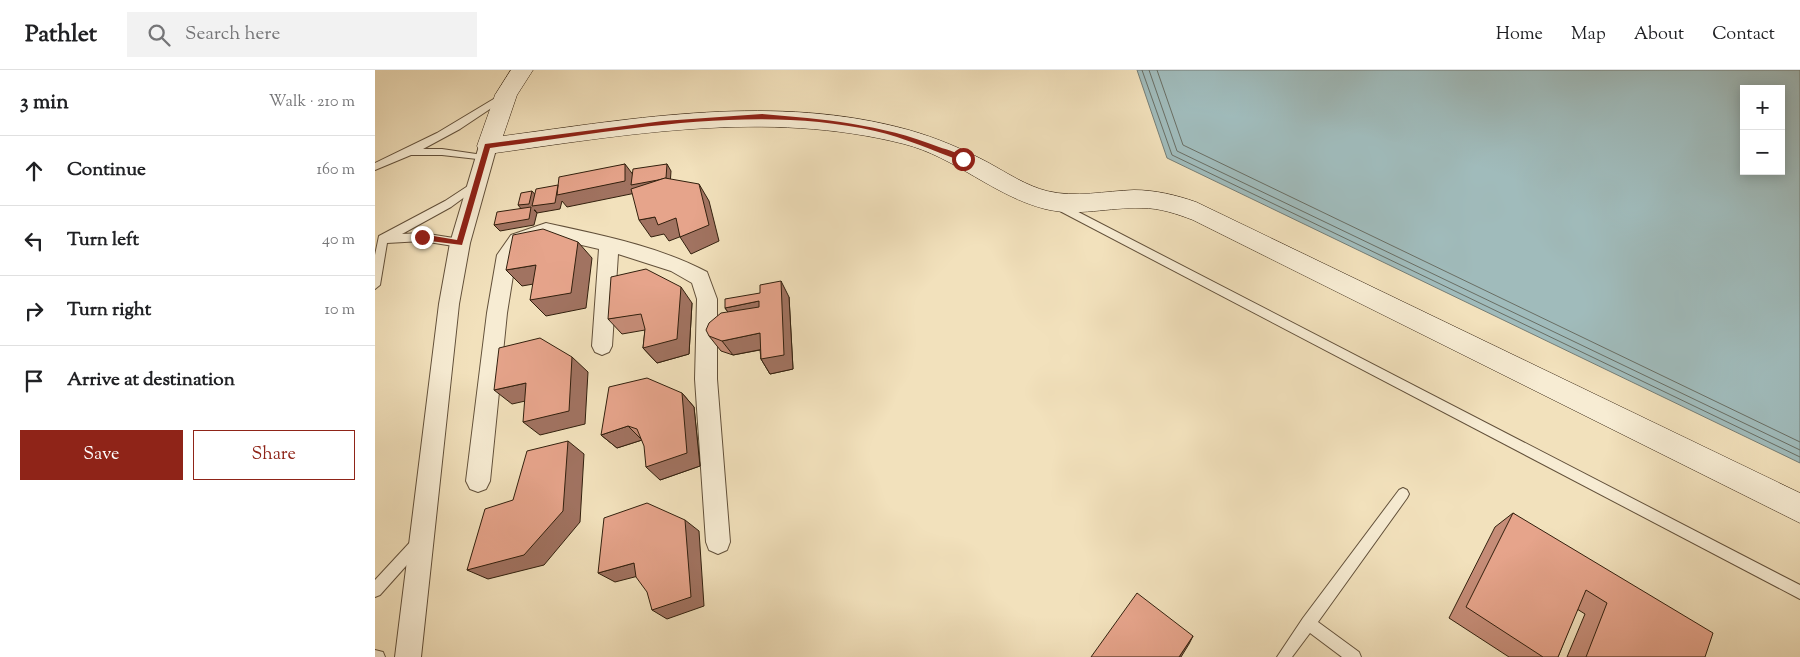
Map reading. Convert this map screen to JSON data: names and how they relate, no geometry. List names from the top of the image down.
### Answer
{
  "page": {
    "header": "Pathlet",
    "search": "Search here",
    "nav": [
      "Home",
      "Map",
      "About",
      "Contact"
    ],
    "heading": ["3 min", "Walk · 210 m"],
    "map_buttons": ["+", "−"],
    "list": [
      ["Continue", "160 m"],
      ["Turn left", "40 m"],
      ["Turn right", "10 m"],
      "Arrive at destination"
    ],
    "buttons": ["Save", "Share"]
  }
}
